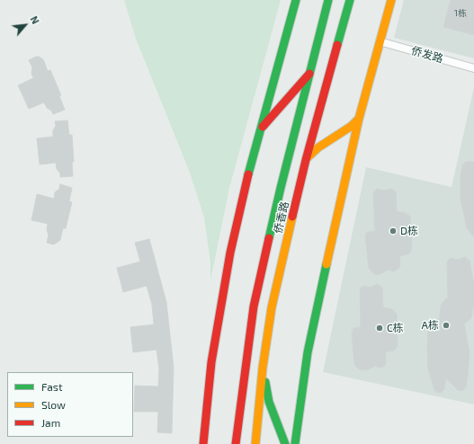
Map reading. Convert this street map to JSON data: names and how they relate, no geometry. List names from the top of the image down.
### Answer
{
  "streets": {
    "main road": ["侨香路"],
    "street": ["侨发路"]
  },
  "places": ["D栋", "A栋", "C栋"],
  "house_numbers": ["1栋"],
  "legend": ["Fast", "Slow", "Jam"],
  "north": "top right"
}
